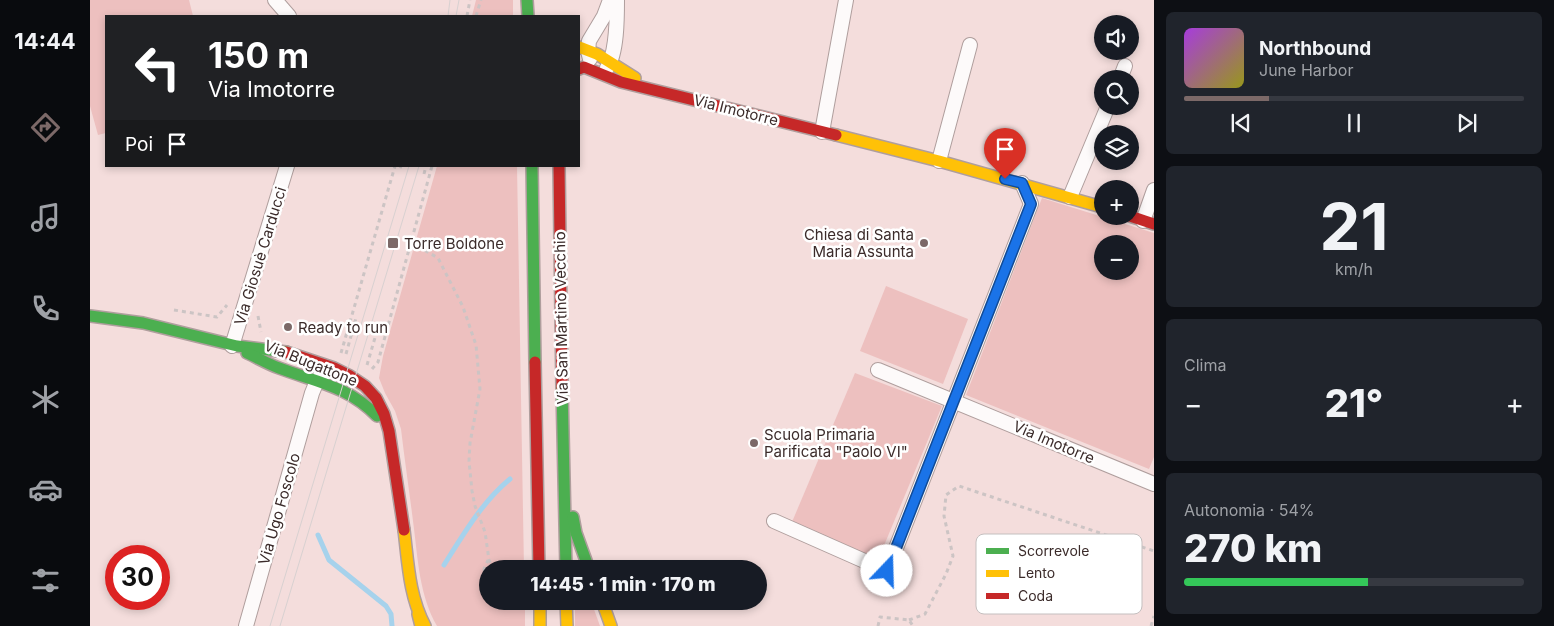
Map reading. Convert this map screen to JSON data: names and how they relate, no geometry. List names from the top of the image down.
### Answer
{
  "streets": {
    "main road": ["Via Imotorre", "Via San Martino Vecchio", "Via Bugattone"],
    "street": ["Via Giosuè Carducci", "Via Ugo Foscolo"]
  },
  "crossings": [
    ["Via Giosuè Carducci", "Via Bugattone"],
    ["Via Bugattone", "Via Ugo Foscolo"]
  ],
  "places": {
    "transit": ["Torre Boldone"],
    "other": ["Chiesa di Santa Maria Assunta", "Ready to run", "Scuola Primaria Parificata \"Paolo VI\""]
  },
  "legend": ["Scorrevole", "Lento", "Coda"],
  "page": {
    "tabs": "14:44",
    "map_buttons": ["+", "−"],
    "turn": ["150 m", "Via Imotorre"],
    "song": ["Northbound", "June Harbor"],
    "then": "Poi",
    "tile": [
      ["21", "km/h"],
      "Clima",
      ["Autonomia · 54%", "270 km"]
    ],
    "heat": ["−", "21°", "+"],
    "limit": "30",
    "trip": "14:45 · 1 min · 170 m"
  }
}
